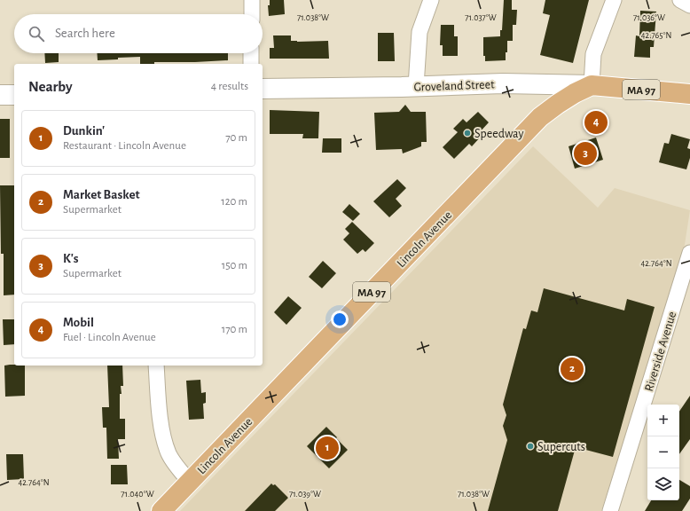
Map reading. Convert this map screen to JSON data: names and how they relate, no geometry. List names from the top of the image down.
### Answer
{
  "streets": {
    "main road": ["Groveland Street", "MA 97", "Lincoln Avenue"],
    "street": ["Riverside Avenue"]
  },
  "crossings": [
    ["Groveland Street", "Lincoln Avenue"]
  ],
  "places": ["Speedway", "Supercuts"],
  "page": {
    "search": "Search here",
    "heading": ["Nearby", "4 results"],
    "pins": [
      "4",
      "3",
      "2",
      "1"
    ],
    "list": [
      {
        "mark": "1",
        "name": "Dunkin'",
        "note": "Restaurant · Lincoln Avenue",
        "value": "70 m"
      },
      {
        "mark": "2",
        "name": "Market Basket",
        "note": "Supermarket",
        "value": "120 m"
      },
      {
        "mark": "3",
        "name": "K's",
        "note": "Supermarket",
        "value": "150 m"
      },
      {
        "mark": "4",
        "name": "Mobil",
        "note": "Fuel · Lincoln Avenue",
        "value": "170 m"
      }
    ],
    "map_buttons": ["+", "−"]
  },
  "coordinates": [
    "71.038°W",
    "71.037°W",
    "71.036°W",
    "42.765°N",
    "42.764°N",
    "71.040°W",
    "71.039°W"
  ]
}
